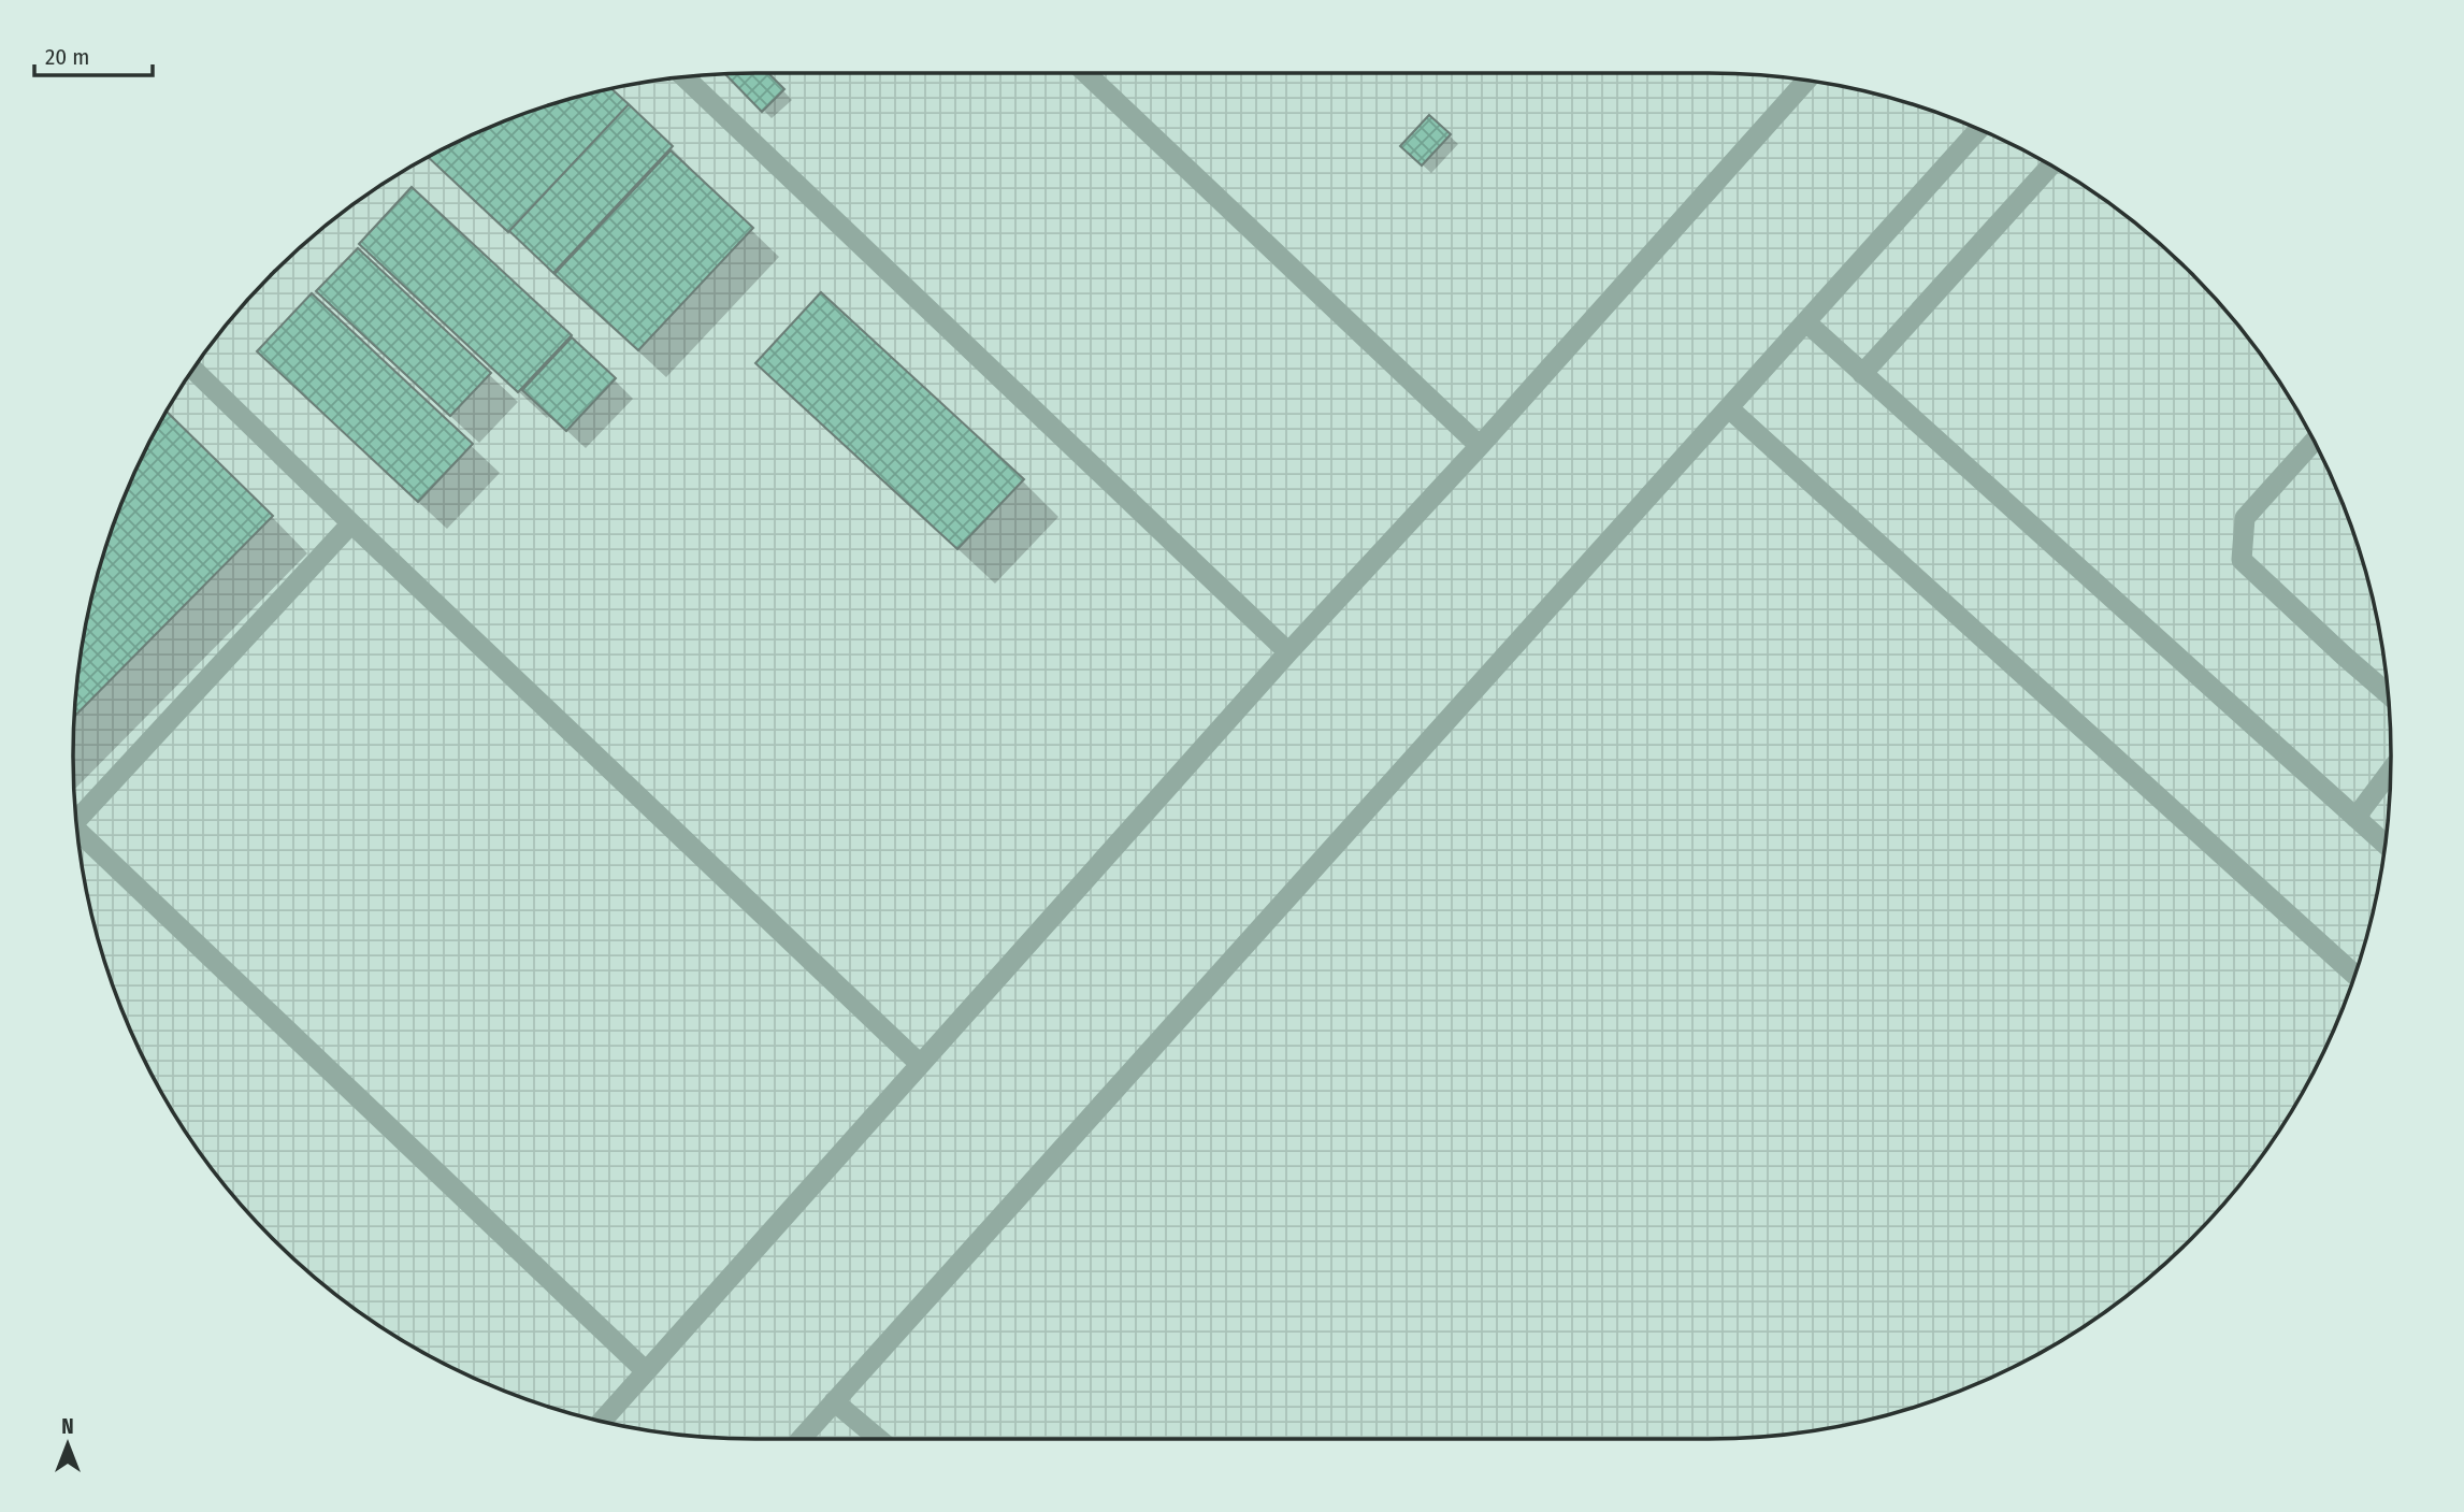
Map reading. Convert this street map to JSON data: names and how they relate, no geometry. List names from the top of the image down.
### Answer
{
  "scale_bar": "20 m",
  "north": "top"
}
